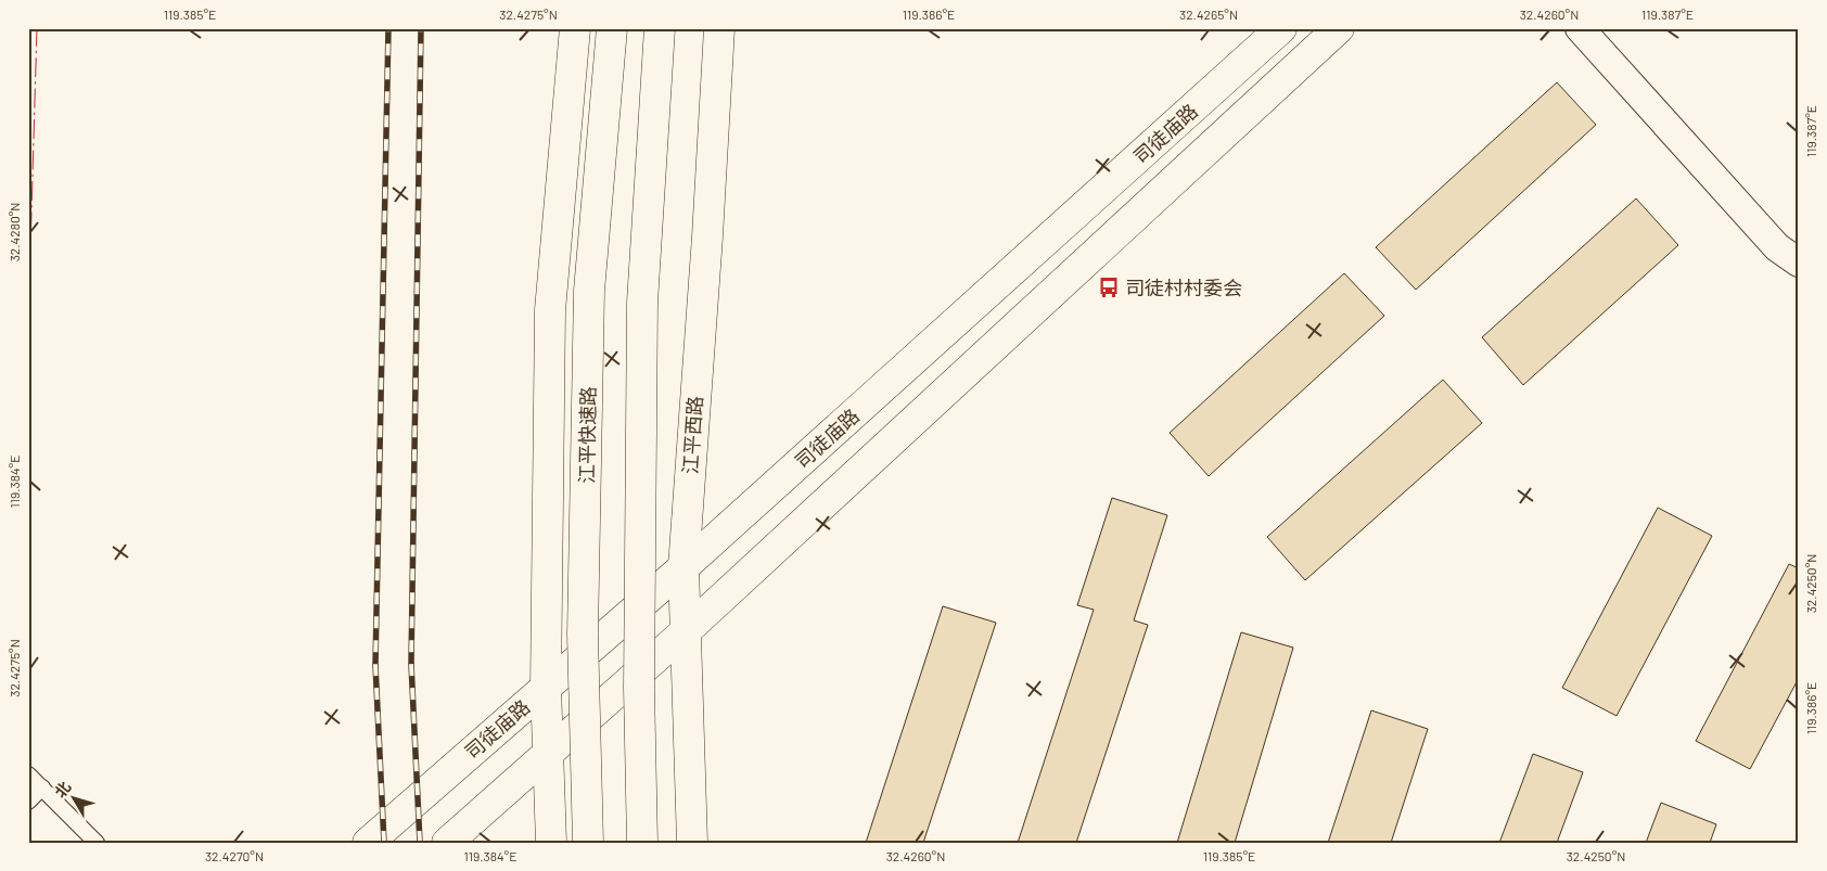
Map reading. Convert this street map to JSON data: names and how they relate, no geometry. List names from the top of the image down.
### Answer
{
  "streets": {
    "main road": ["司徒庙路", "江平快速路", "江平西路"]
  },
  "crossings": [
    ["司徒庙路", "江平西路"]
  ],
  "places": {
    "bus stop": ["司徒村村委会"]
  },
  "north": "top left",
  "coordinates": [
    "119.385°E",
    "32.4275°N",
    "119.386°E",
    "32.4265°N",
    "32.4260°N",
    "119.387°E",
    "32.4280°N",
    "119.384°E",
    "32.4250°N",
    "32.4270°N"
  ]
}
